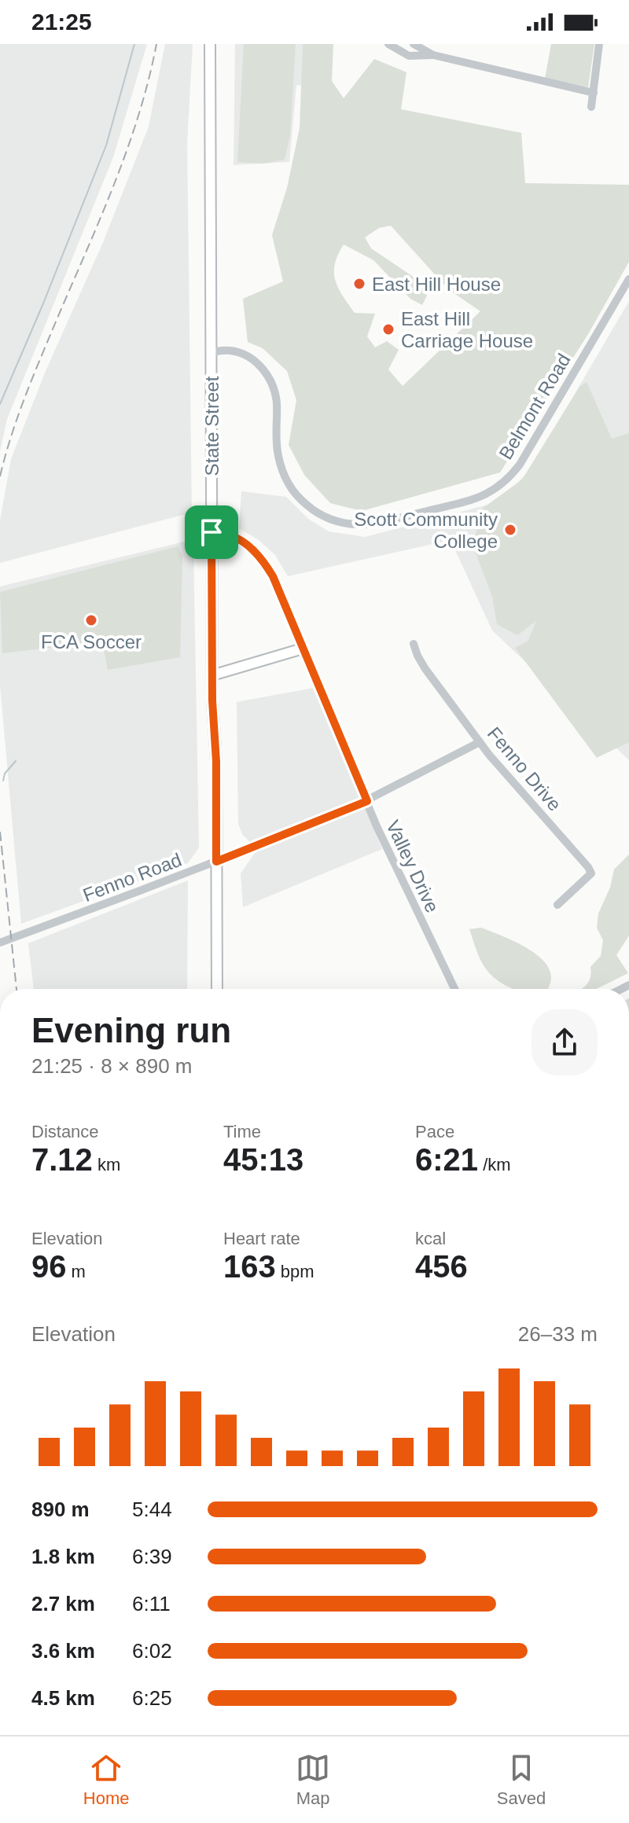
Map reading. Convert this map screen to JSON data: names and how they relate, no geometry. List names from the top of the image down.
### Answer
{
  "streets": {
    "main road": ["State Street"],
    "street": [
      "Belmont Road",
      "Fenno Drive",
      "Valley Drive",
      "Fenno Road"
    ]
  },
  "crossings": [
    ["Belmont Road", "State Street"],
    ["State Street", "Valley Drive"],
    ["State Street", "Fenno Road"],
    ["Fenno Drive", "Fenno Road"],
    ["Valley Drive", "Fenno Road"]
  ],
  "places": [
    "East Hill House",
    "East Hill Carriage House",
    "Scott Community College",
    "FCA Soccer"
  ],
  "page": {
    "status": "21:25",
    "heading": ["Evening run", "21:25 · 8 × 890 m"],
    "stats": [
      ["Distance", "7.12 km"],
      ["Time", "45:13"],
      ["Pace", "6:21 /km"],
      ["Elevation", "96 m"],
      ["Heart rate", "163 bpm"],
      ["kcal", "456"]
    ],
    "chart": ["Elevation", "26–33 m"],
    "list": [
      {
        "name": "890 m",
        "note": "5:44"
      },
      {
        "name": "1.8 km",
        "note": "6:39"
      },
      {
        "name": "2.7 km",
        "note": "6:11"
      },
      {
        "name": "3.6 km",
        "note": "6:02"
      },
      {
        "name": "4.5 km",
        "note": "6:25"
      }
    ],
    "tabs": ["Home", "Map", "Saved"]
  }
}
